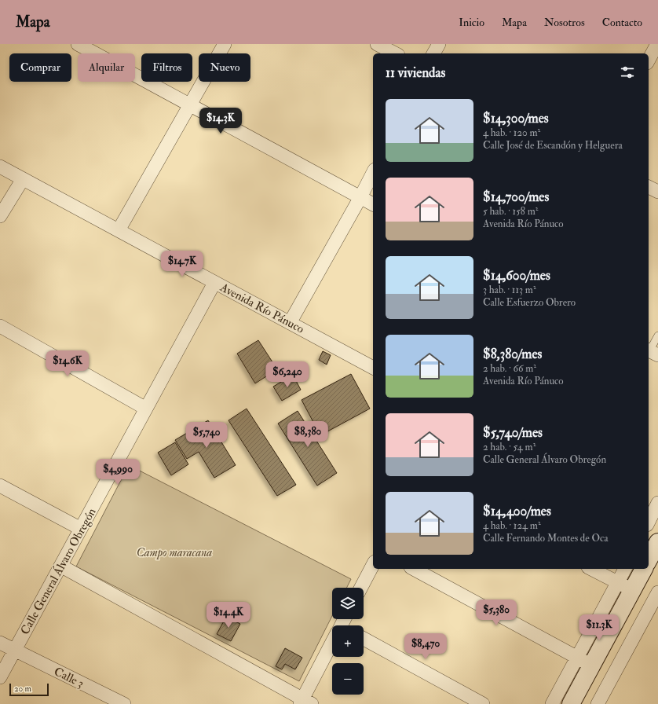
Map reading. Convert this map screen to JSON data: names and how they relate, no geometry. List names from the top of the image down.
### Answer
{
  "streets": {
    "street": ["Avenida Río Pánuco", "Calle General Álvaro Obregón", "Calle 3"]
  },
  "crossings": [
    ["Avenida Río Pánuco", "Calle General Álvaro Obregón"],
    ["Calle General Álvaro Obregón", "Calle 3"]
  ],
  "parks": ["Campo maracana"],
  "scale_bar": "20 m",
  "page": {
    "header": "Mapa",
    "nav": [
      "Inicio",
      "Mapa",
      "Nosotros",
      "Contacto"
    ],
    "chip": [
      "Comprar",
      "Alquilar",
      "Filtros",
      "Nuevo"
    ],
    "heading": "11 viviendas",
    "list": [
      {
        "name": "$14,300/mes",
        "note": "4 hab. · 120 m² · Calle José de Escandón y Helguera"
      },
      {
        "name": "$14,700/mes",
        "note": "5 hab. · 158 m² · Avenida Río Pánuco"
      },
      {
        "name": "$14,600/mes",
        "note": "3 hab. · 113 m² · Calle Esfuerzo Obrero"
      },
      {
        "name": "$8,380/mes",
        "note": "2 hab. · 66 m² · Avenida Río Pánuco"
      },
      {
        "name": "$5,740/mes",
        "note": "2 hab. · 54 m² · Calle General Álvaro Obregón"
      },
      {
        "name": "$14,400/mes",
        "note": "4 hab. · 124 m² · Calle Fernando Montes de Oca"
      }
    ],
    "price": [
      "$14.3K",
      "$14.7K",
      "$14.6K",
      "$6,240",
      "$8,380",
      "$5,740",
      "$4,990",
      "$5,380",
      "$14.4K",
      "$11.3K",
      "$8,470"
    ],
    "map_buttons": ["+", "−"],
    "scale": "20 m"
  }
}
